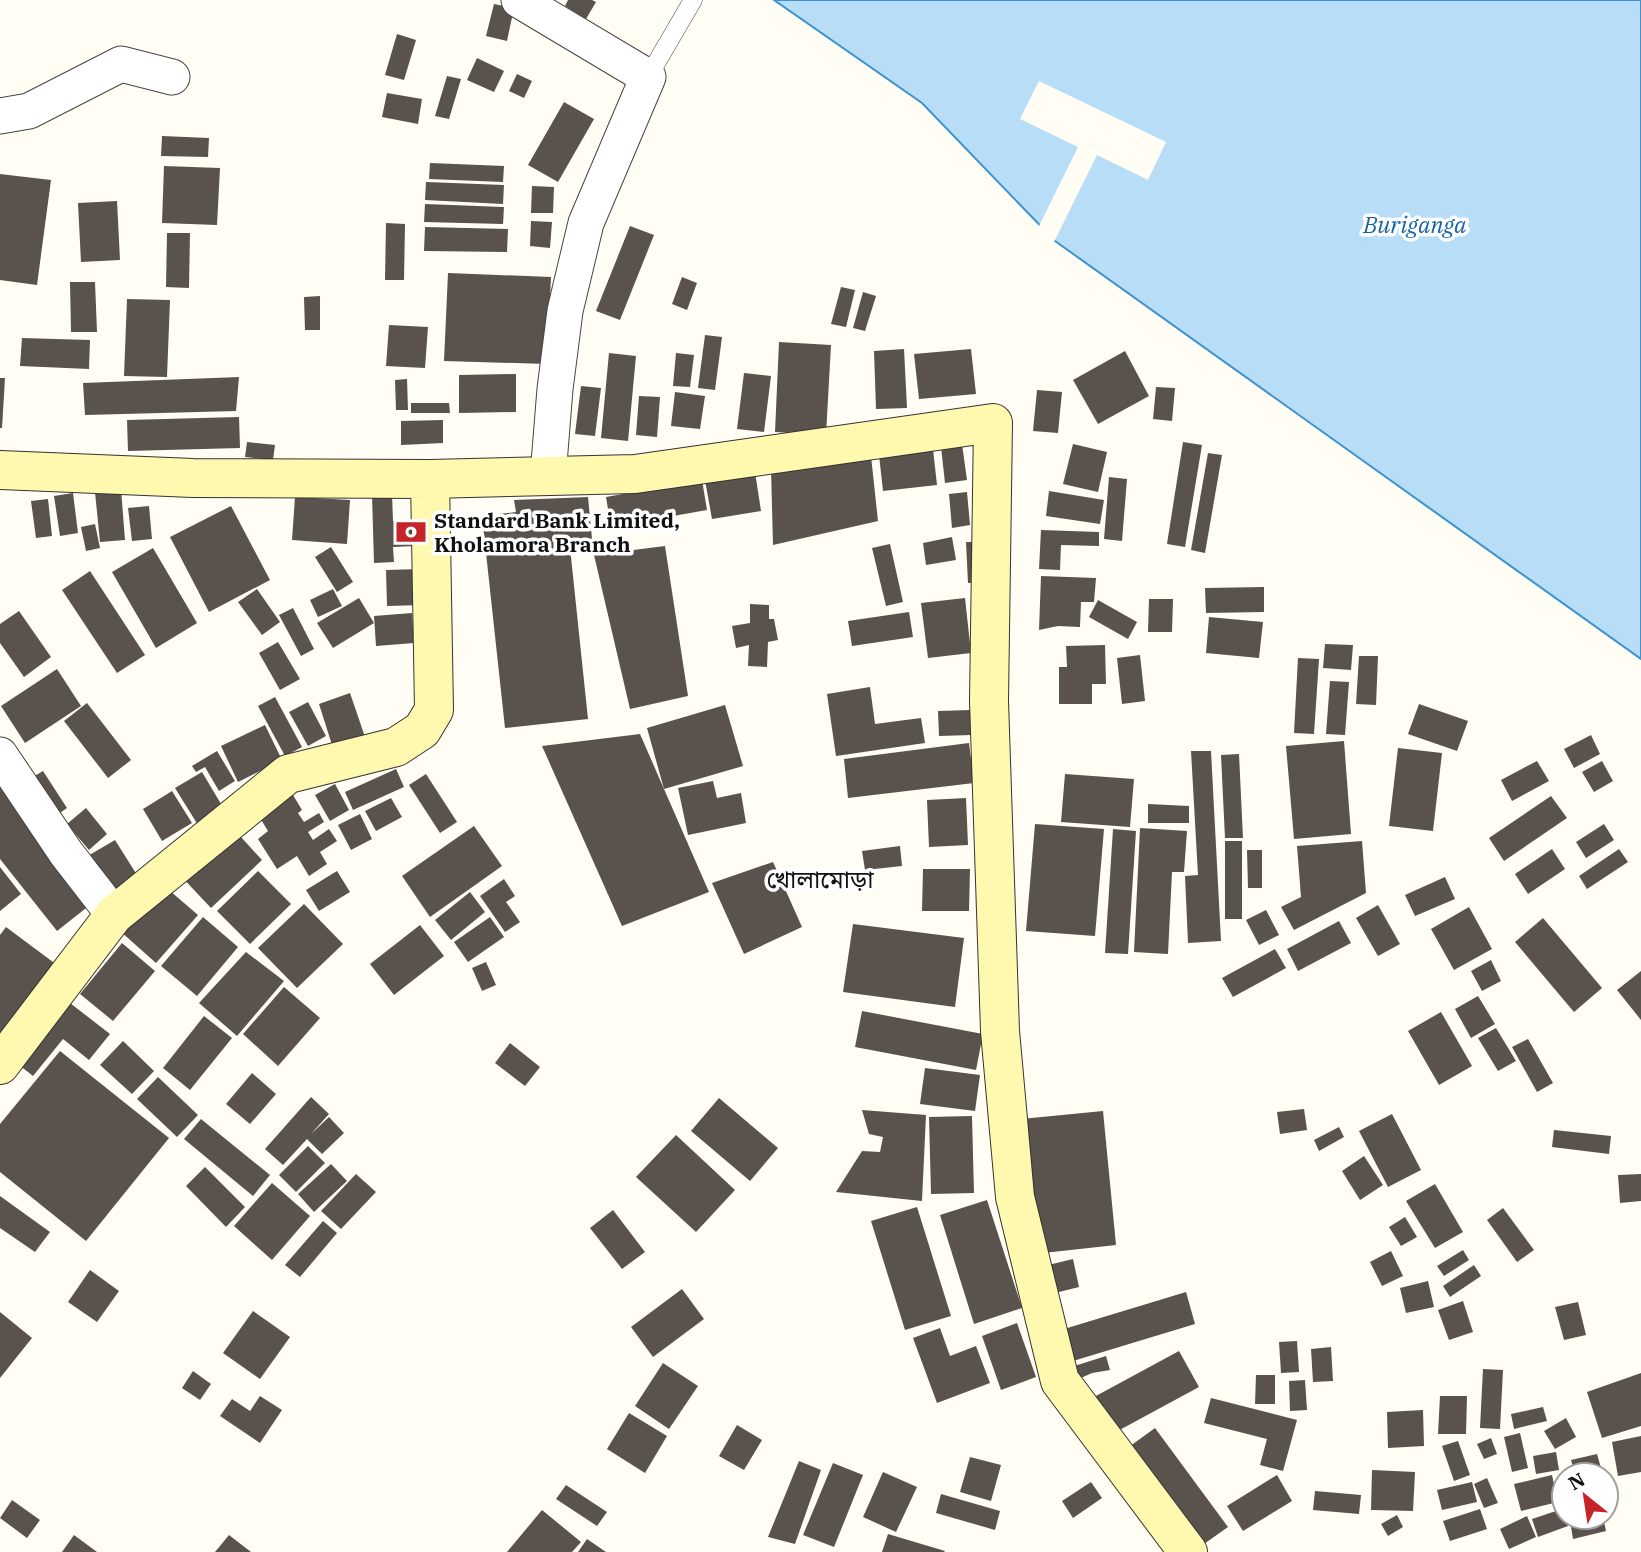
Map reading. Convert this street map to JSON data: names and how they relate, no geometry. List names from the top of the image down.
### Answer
{
  "districts": ["খোলামোড়া"],
  "water": ["Buriganga"],
  "places": {
    "bank": ["Standard Bank Limited, Kholamora Branch"]
  },
  "north": "top left"
}
